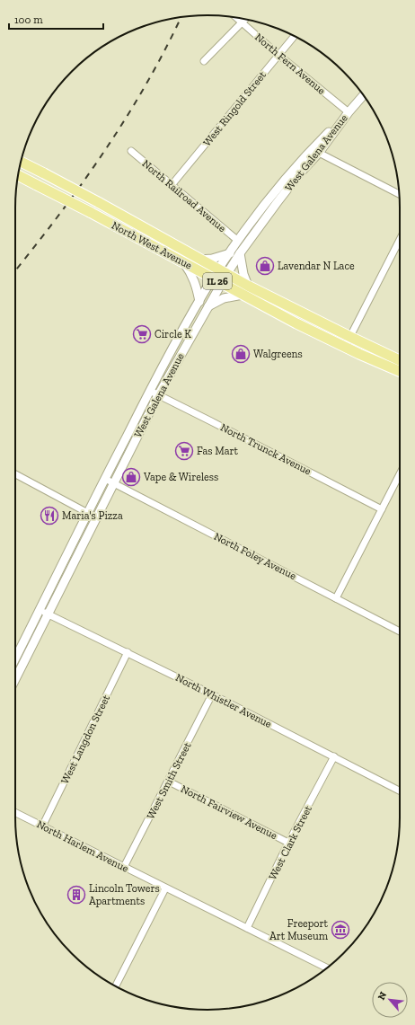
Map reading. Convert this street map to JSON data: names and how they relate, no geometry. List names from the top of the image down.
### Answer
{
  "streets": {
    "main road": ["West Galena Avenue", "North West Avenue", "IL 26"],
    "street": [
      "North Fern Avenue",
      "West Ringold Street",
      "North Railroad Avenue",
      "North Trunck Avenue",
      "North Foley Avenue",
      "North Whistler Avenue",
      "West Langdon Street",
      "West Smith Street",
      "North Fairview Avenue",
      "West Clark Street",
      "North Harlem Avenue"
    ]
  },
  "crossings": [
    ["North Fern Avenue", "West Ringold Street"],
    ["North Fern Avenue", "West Galena Avenue"],
    ["West Ringold Street", "North Railroad Avenue"],
    ["West Galena Avenue", "North Railroad Avenue"],
    ["West Galena Avenue", "North West Avenue"],
    ["West Galena Avenue", "North Trunck Avenue"],
    ["West Galena Avenue", "North Foley Avenue"],
    ["West Galena Avenue", "North Whistler Avenue"],
    ["North Whistler Avenue", "West Langdon Street"],
    ["North Whistler Avenue", "West Smith Street"],
    ["North Whistler Avenue", "West Clark Street"],
    ["West Langdon Street", "North Harlem Avenue"],
    ["West Smith Street", "North Fairview Avenue"],
    ["West Smith Street", "North Harlem Avenue"],
    ["North Fairview Avenue", "West Clark Street"],
    ["West Clark Street", "North Harlem Avenue"]
  ],
  "places": {
    "shop": ["Lavendar N Lace", "Walgreens", "Vape & Wireless"],
    "supermarket": ["Circle K", "Fas Mart"],
    "restaurant": ["Maria's Pizza"],
    "building": ["Lincoln Towers Apartments"],
    "museum": ["Freeport Art Museum"]
  },
  "scale_bar": "100 m",
  "north": "top left"
}
